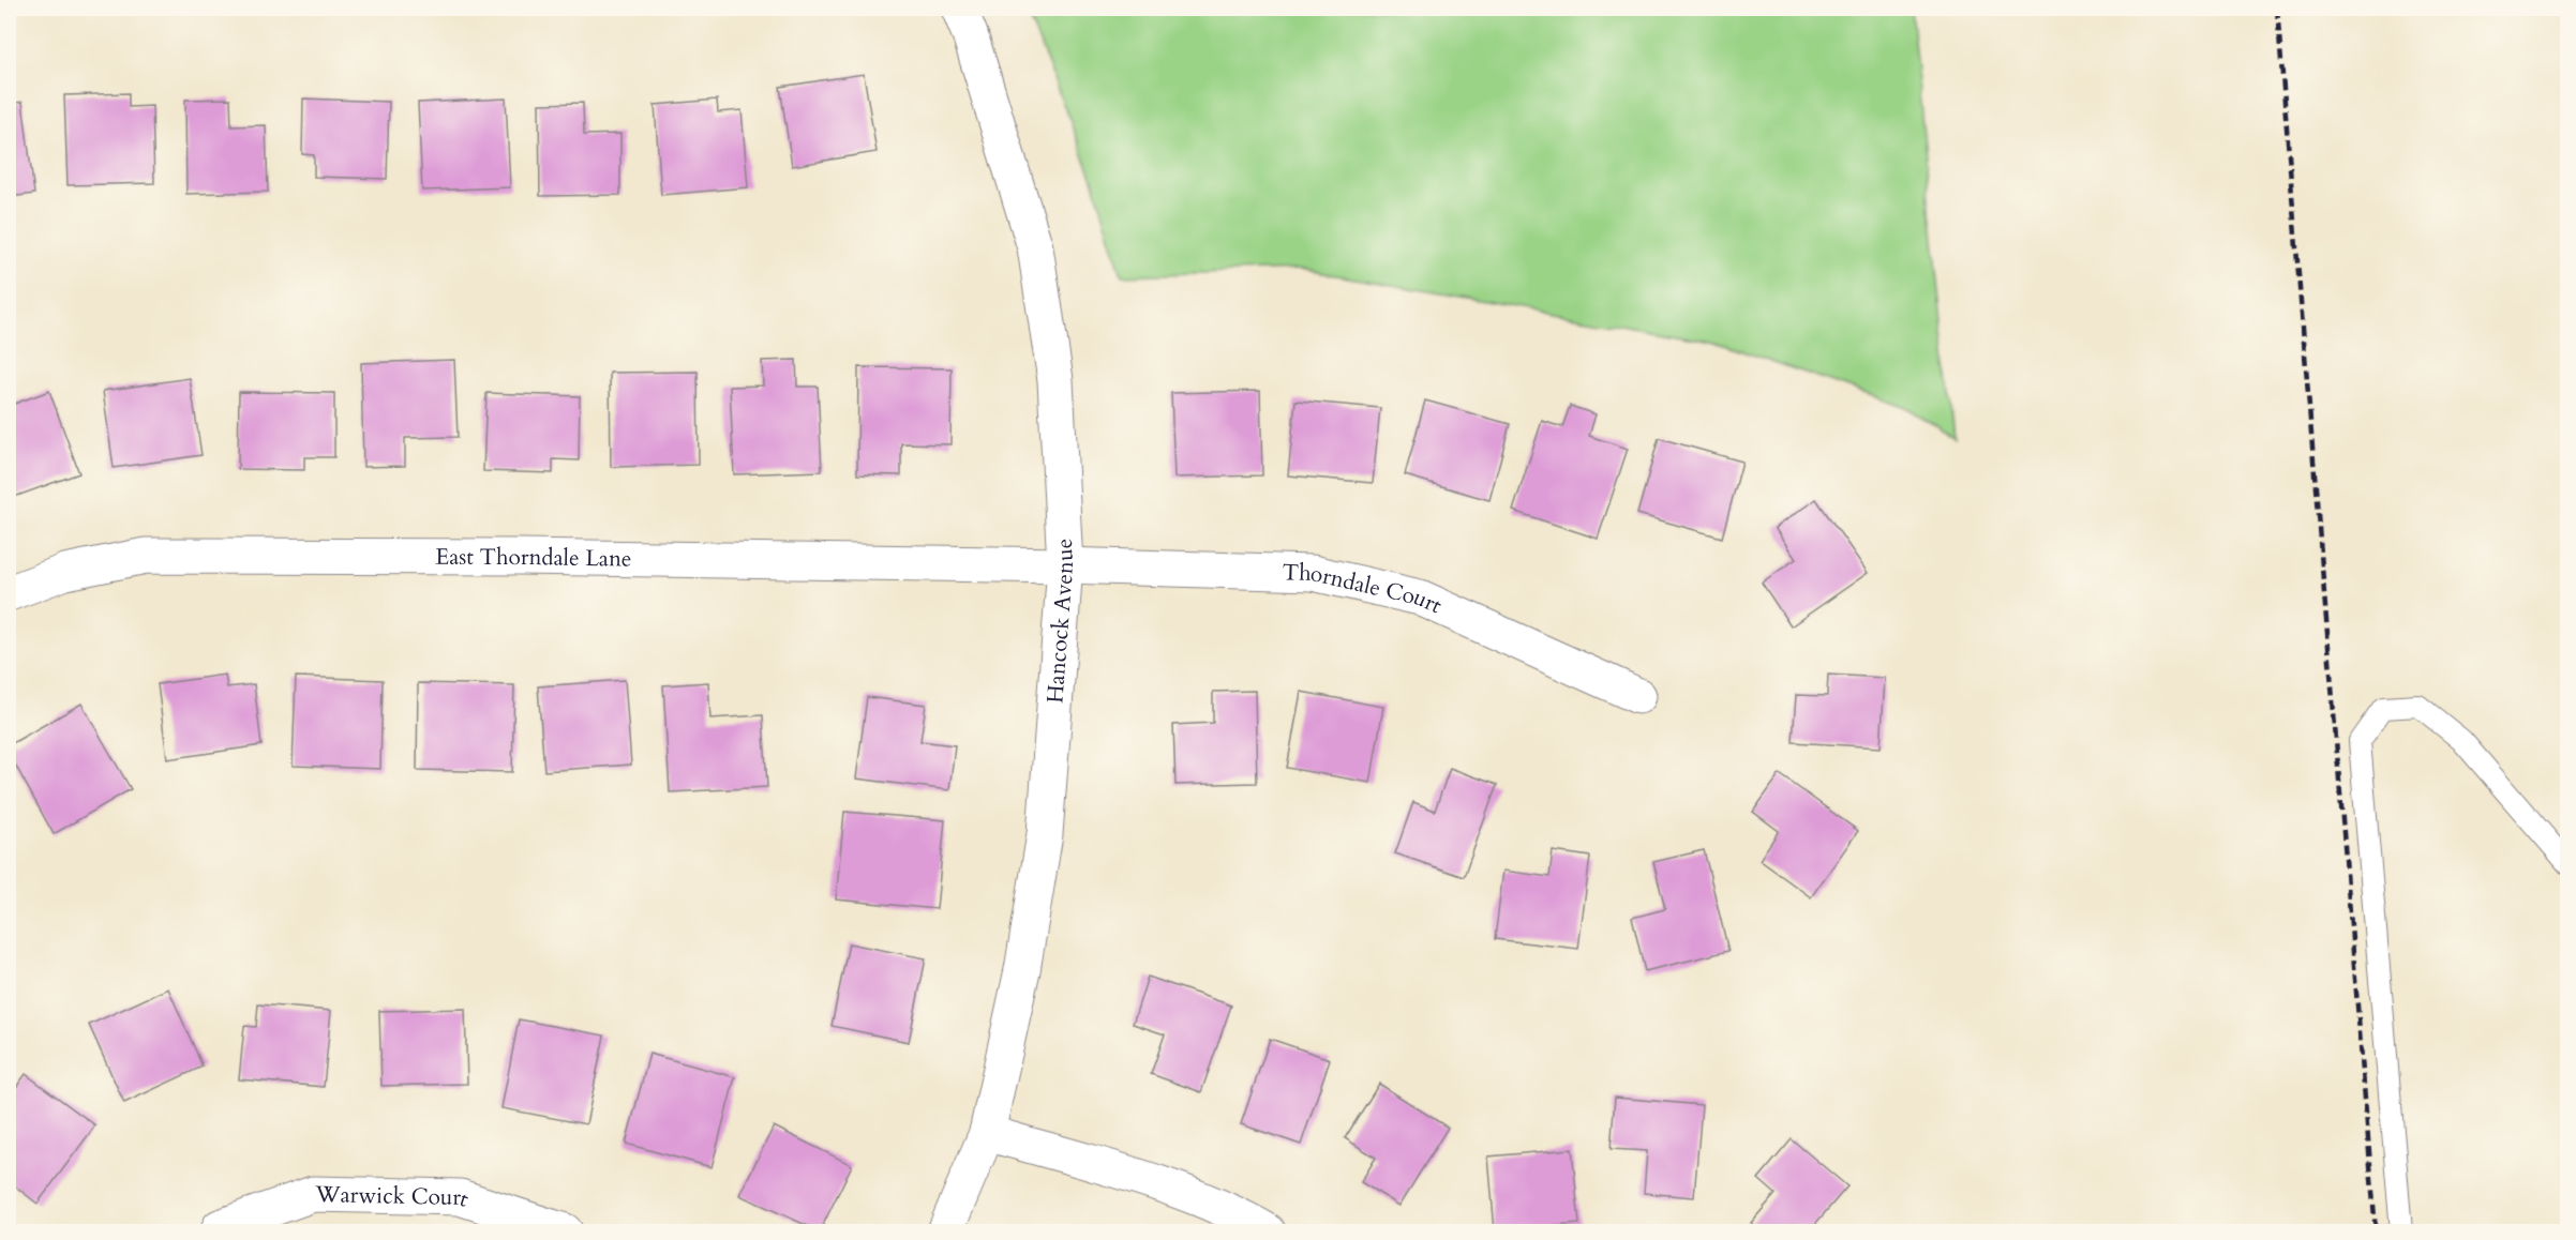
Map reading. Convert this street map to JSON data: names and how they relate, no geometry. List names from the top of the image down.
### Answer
{
  "streets": {
    "street": [
      "East Thorndale Lane",
      "Thorndale Court",
      "Hancock Avenue",
      "Warwick Court"
    ]
  },
  "crossings": [
    ["East Thorndale Lane", "Thorndale Court"],
    ["East Thorndale Lane", "Hancock Avenue"],
    ["Thorndale Court", "Hancock Avenue"]
  ]
}
